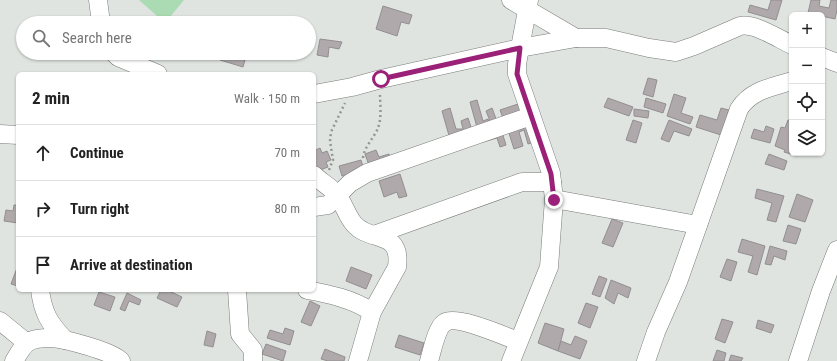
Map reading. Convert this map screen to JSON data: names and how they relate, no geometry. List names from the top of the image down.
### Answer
{
  "page": {
    "map_buttons": ["+", "−"],
    "search": "Search here",
    "heading": ["2 min", "Walk · 150 m"],
    "list": [
      ["Continue", "70 m"],
      ["Turn right", "80 m"],
      "Arrive at destination"
    ]
  }
}
